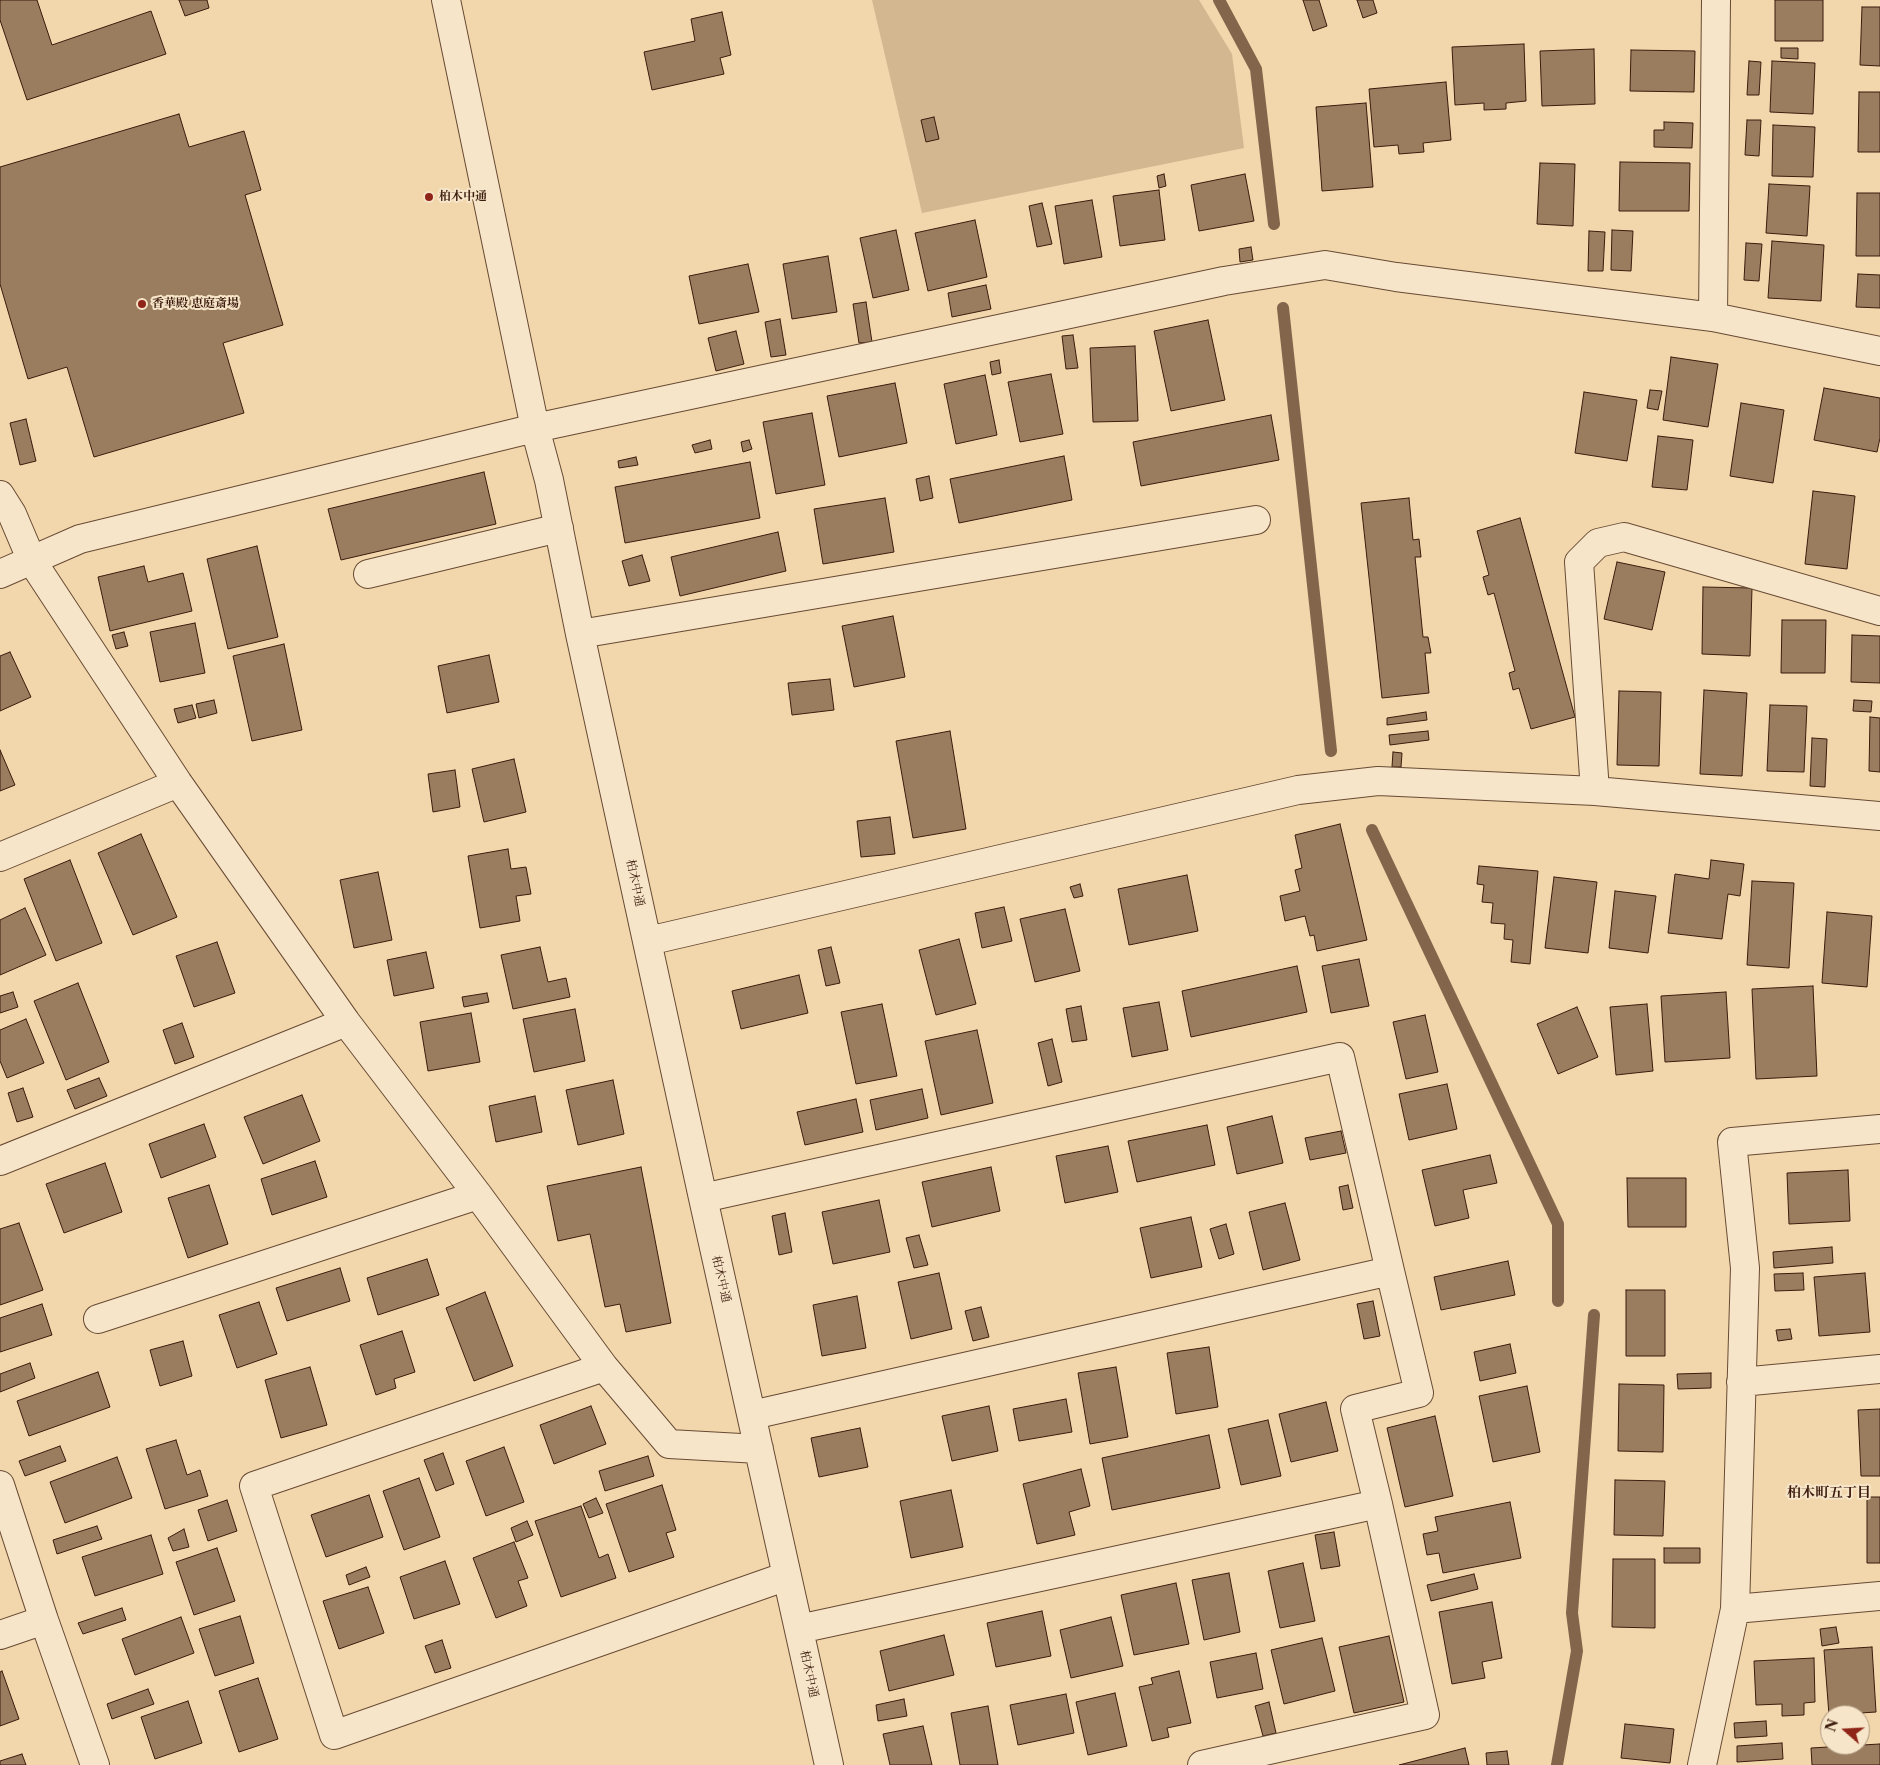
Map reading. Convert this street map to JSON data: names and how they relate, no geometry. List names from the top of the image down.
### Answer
{
  "streets": {
    "street": ["柏木中通"]
  },
  "districts": ["柏木町五丁目"],
  "places": ["柏木中通", "香華殿 恵庭斎場"],
  "north": "left"
}
